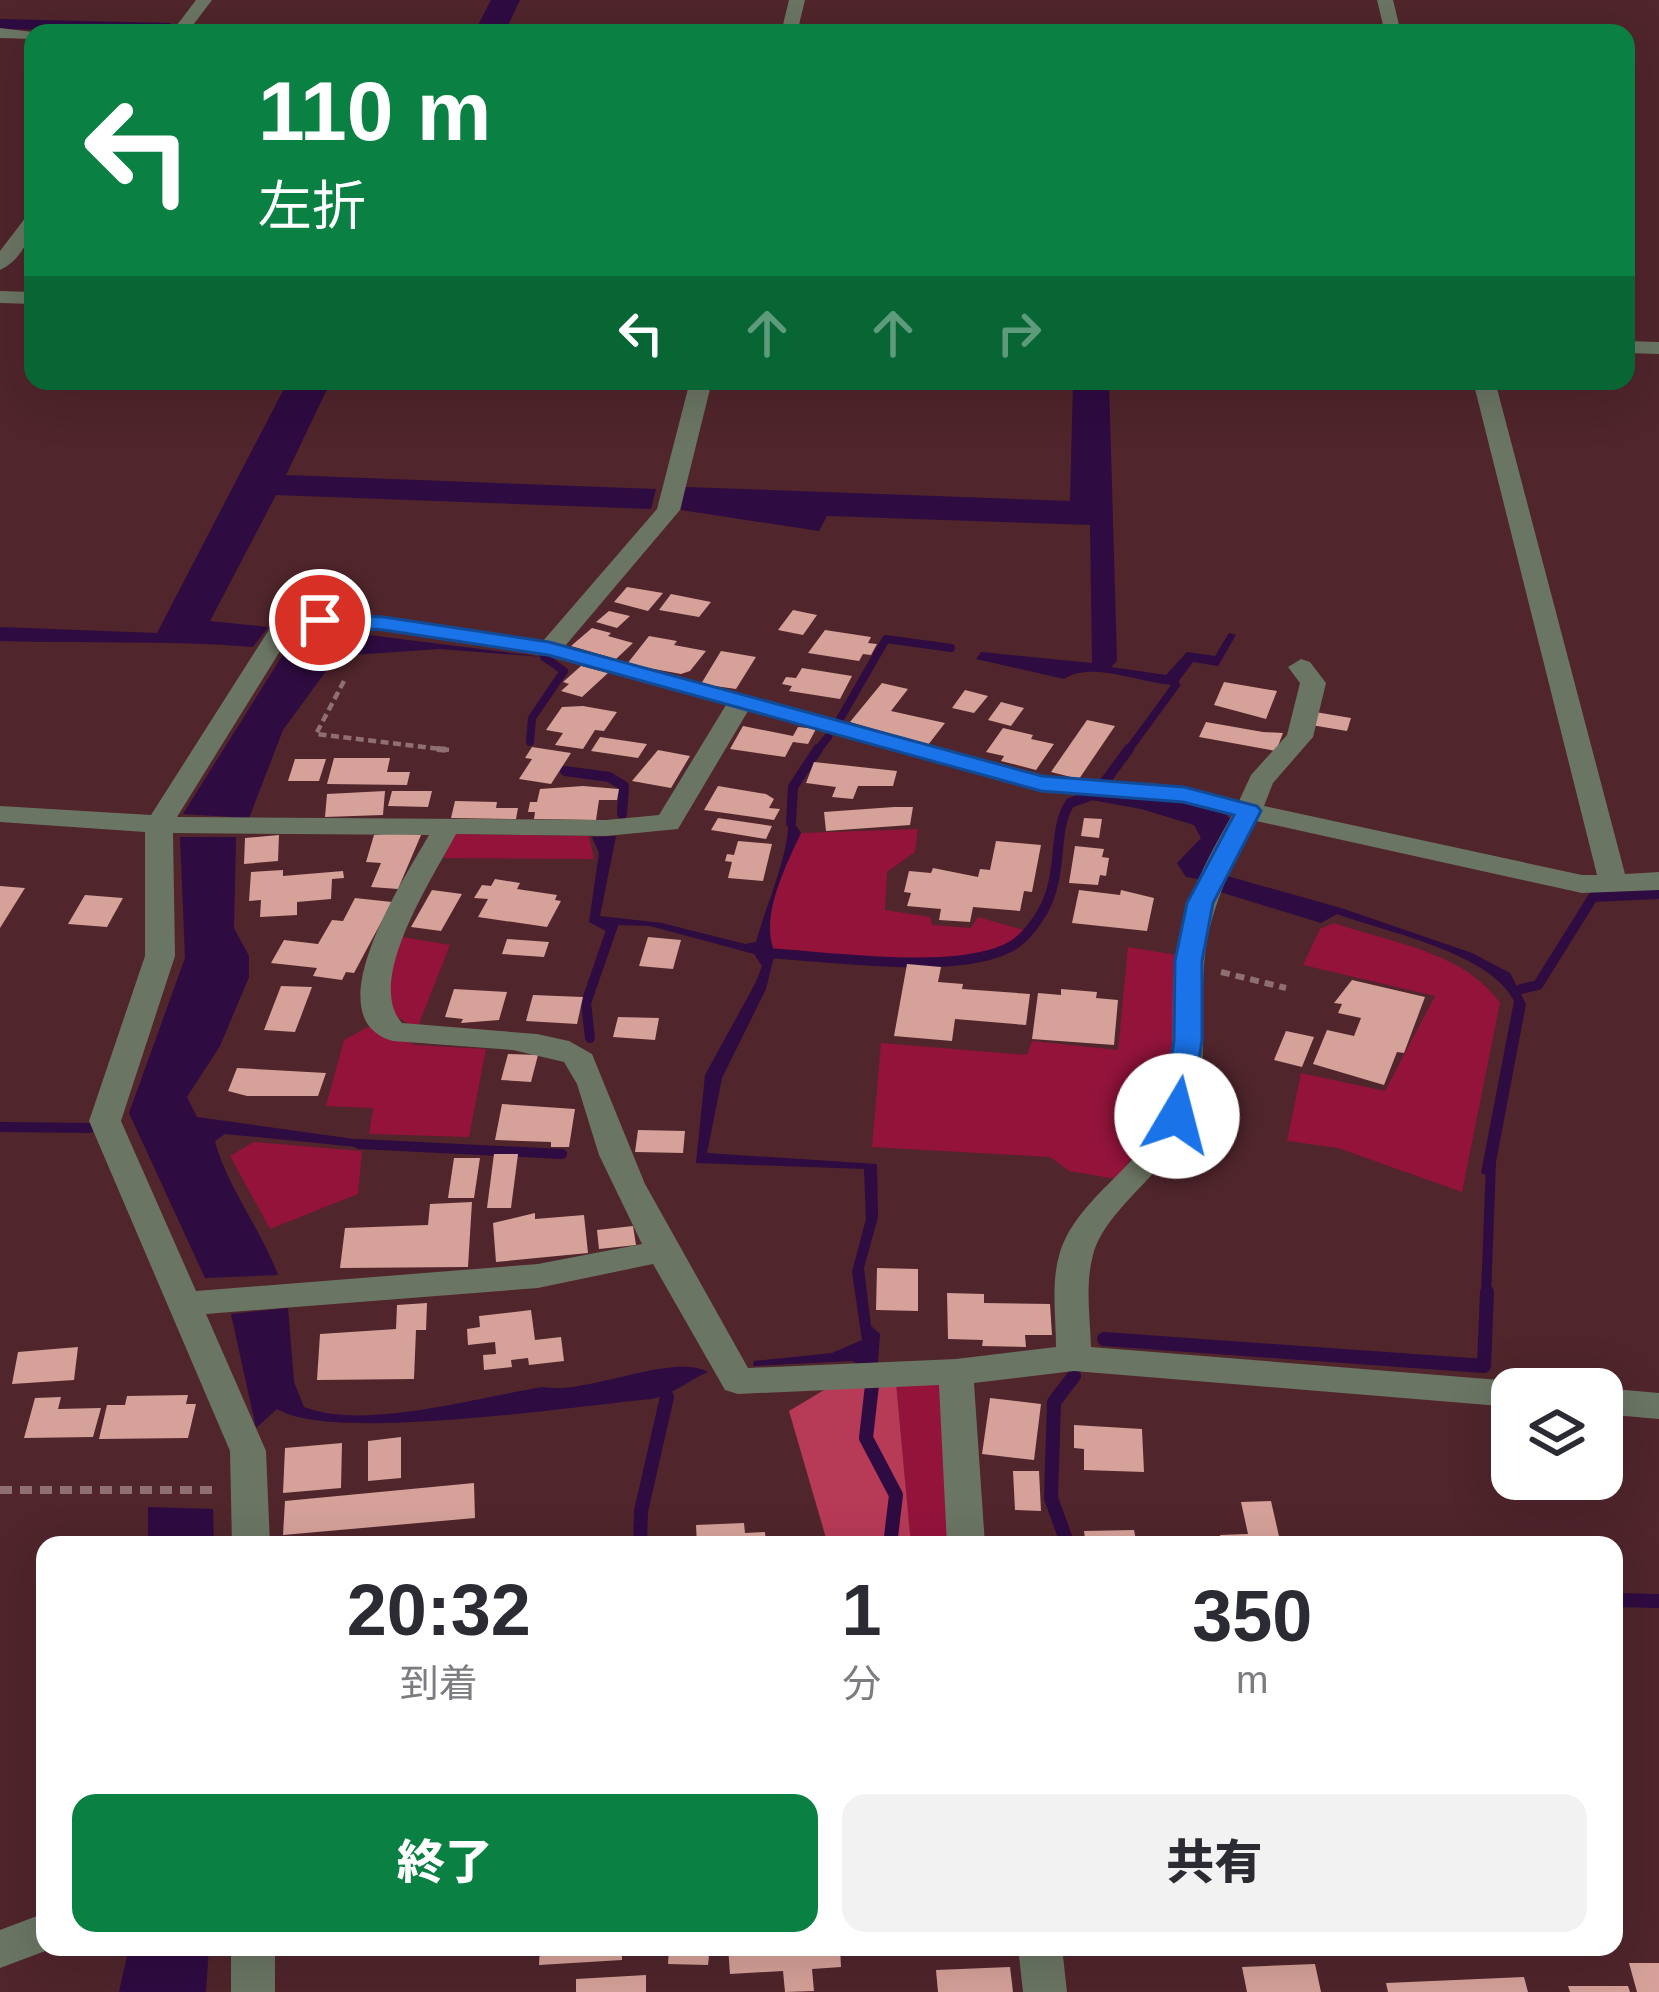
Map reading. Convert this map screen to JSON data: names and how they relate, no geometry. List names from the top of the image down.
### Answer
{
  "page": {
    "turn": ["110 m", "左折"],
    "eta": [
      "20:32",
      "到着",
      "1",
      "分",
      "350",
      "m"
    ],
    "buttons": ["終了", "共有"]
  }
}
